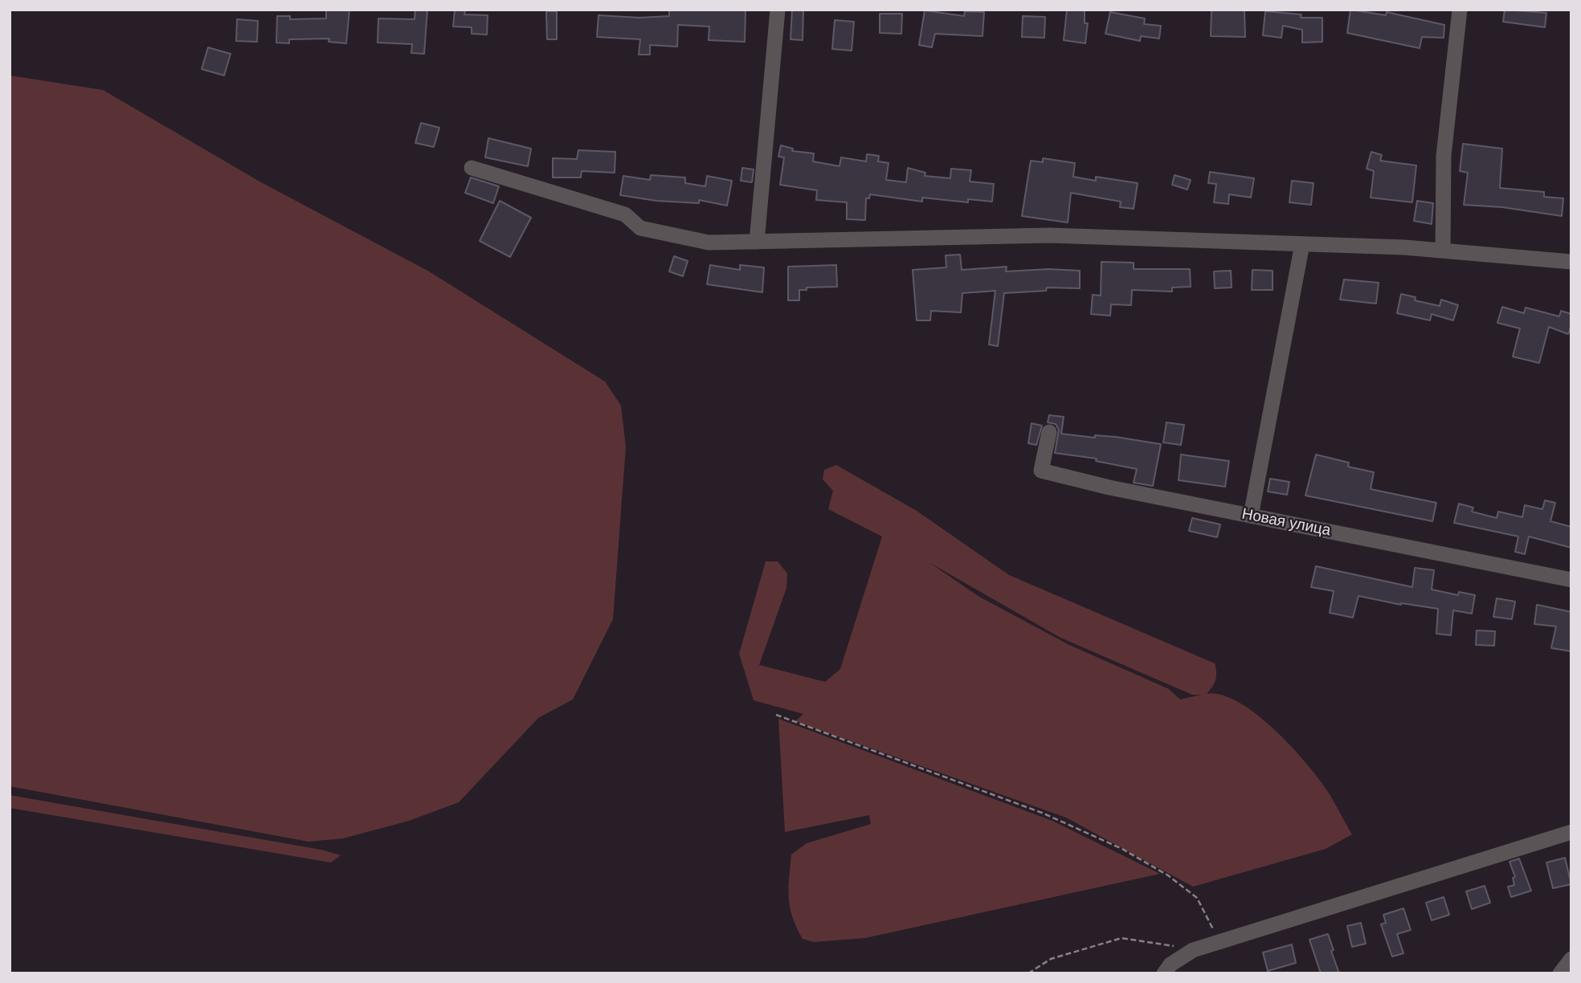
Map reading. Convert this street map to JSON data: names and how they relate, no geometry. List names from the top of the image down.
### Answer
{
  "streets": {
    "street": ["Новая улица"]
  }
}
